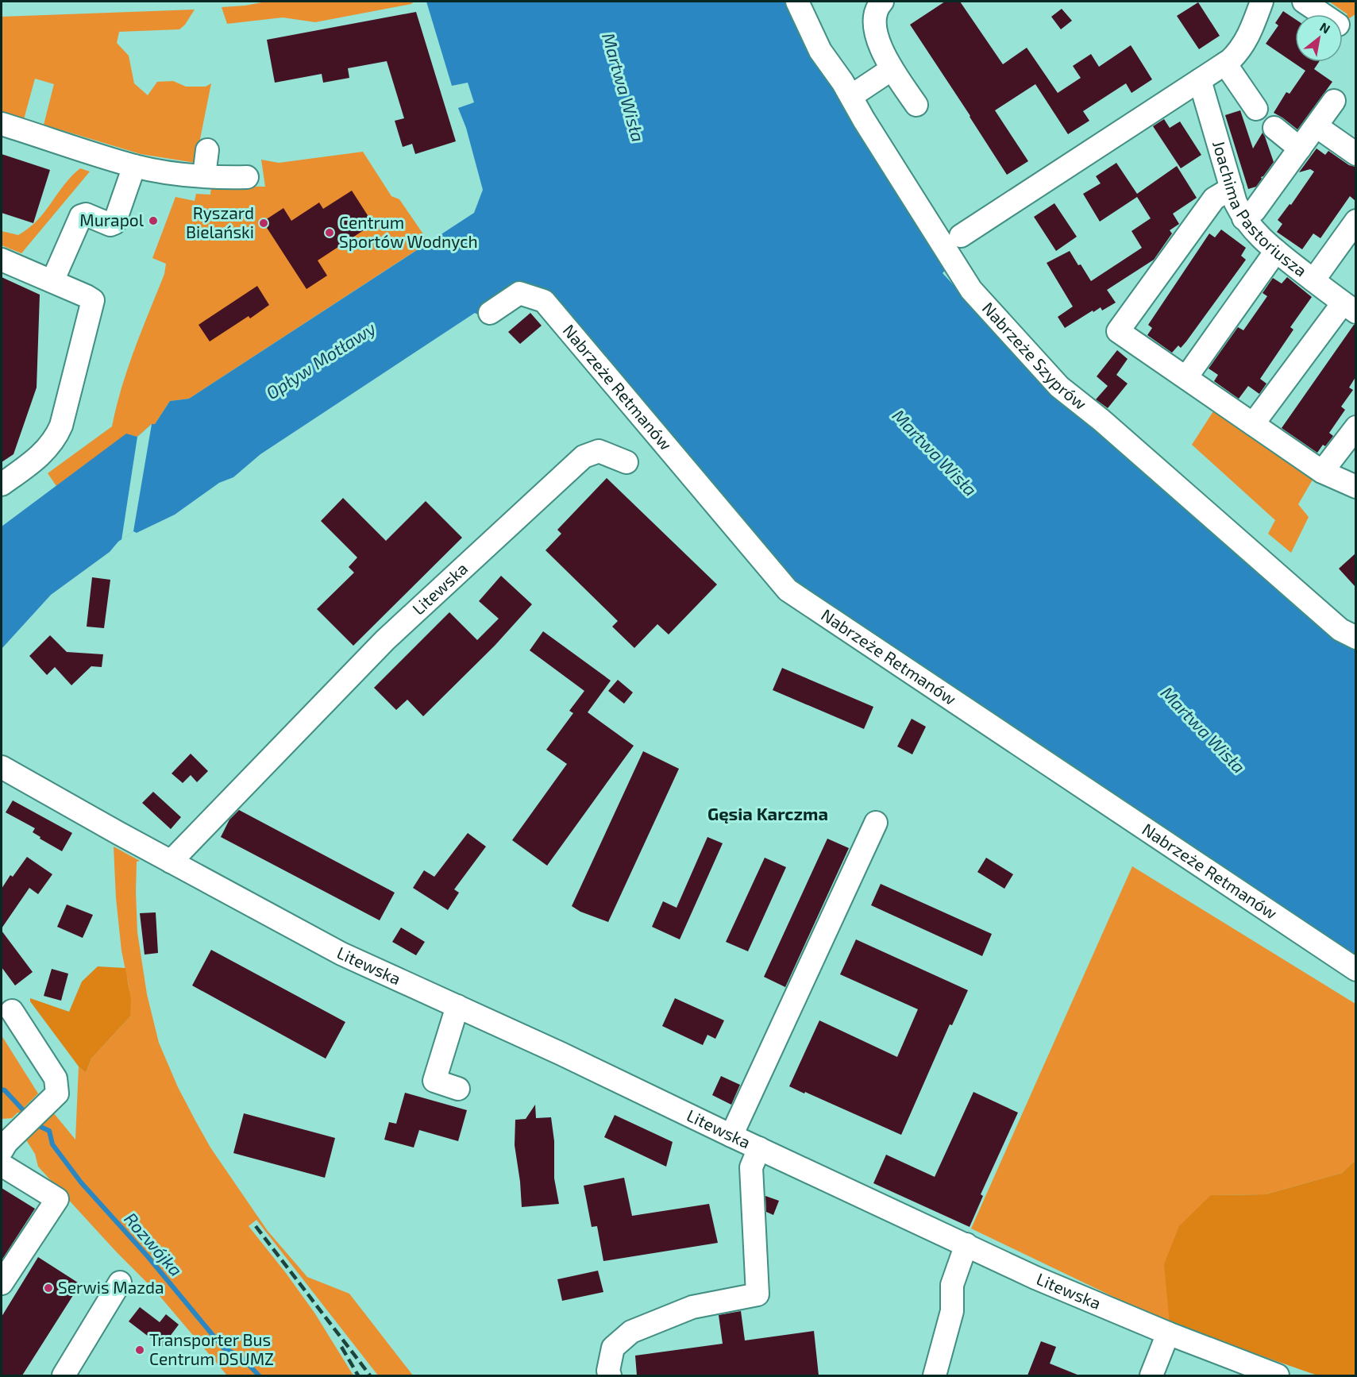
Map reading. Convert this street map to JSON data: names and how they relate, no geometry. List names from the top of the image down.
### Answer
{
  "streets": {
    "street": [
      "Joachima Pastoriusza",
      "Nabrzeże Szyprów",
      "Nabrzeże Retmanów",
      "Litewska"
    ]
  },
  "districts": ["Gęsia Karczma"],
  "water": ["Martwa Wisła", "Opływ Motławy", "Rozwójka"],
  "places": [
    "Murapol",
    "Ryszard Bielański",
    "Centrum Sportów Wodnych",
    "Serwis Mazda",
    "Transporter Bus Centrum DSUMZ"
  ],
  "north": "top right"
}
